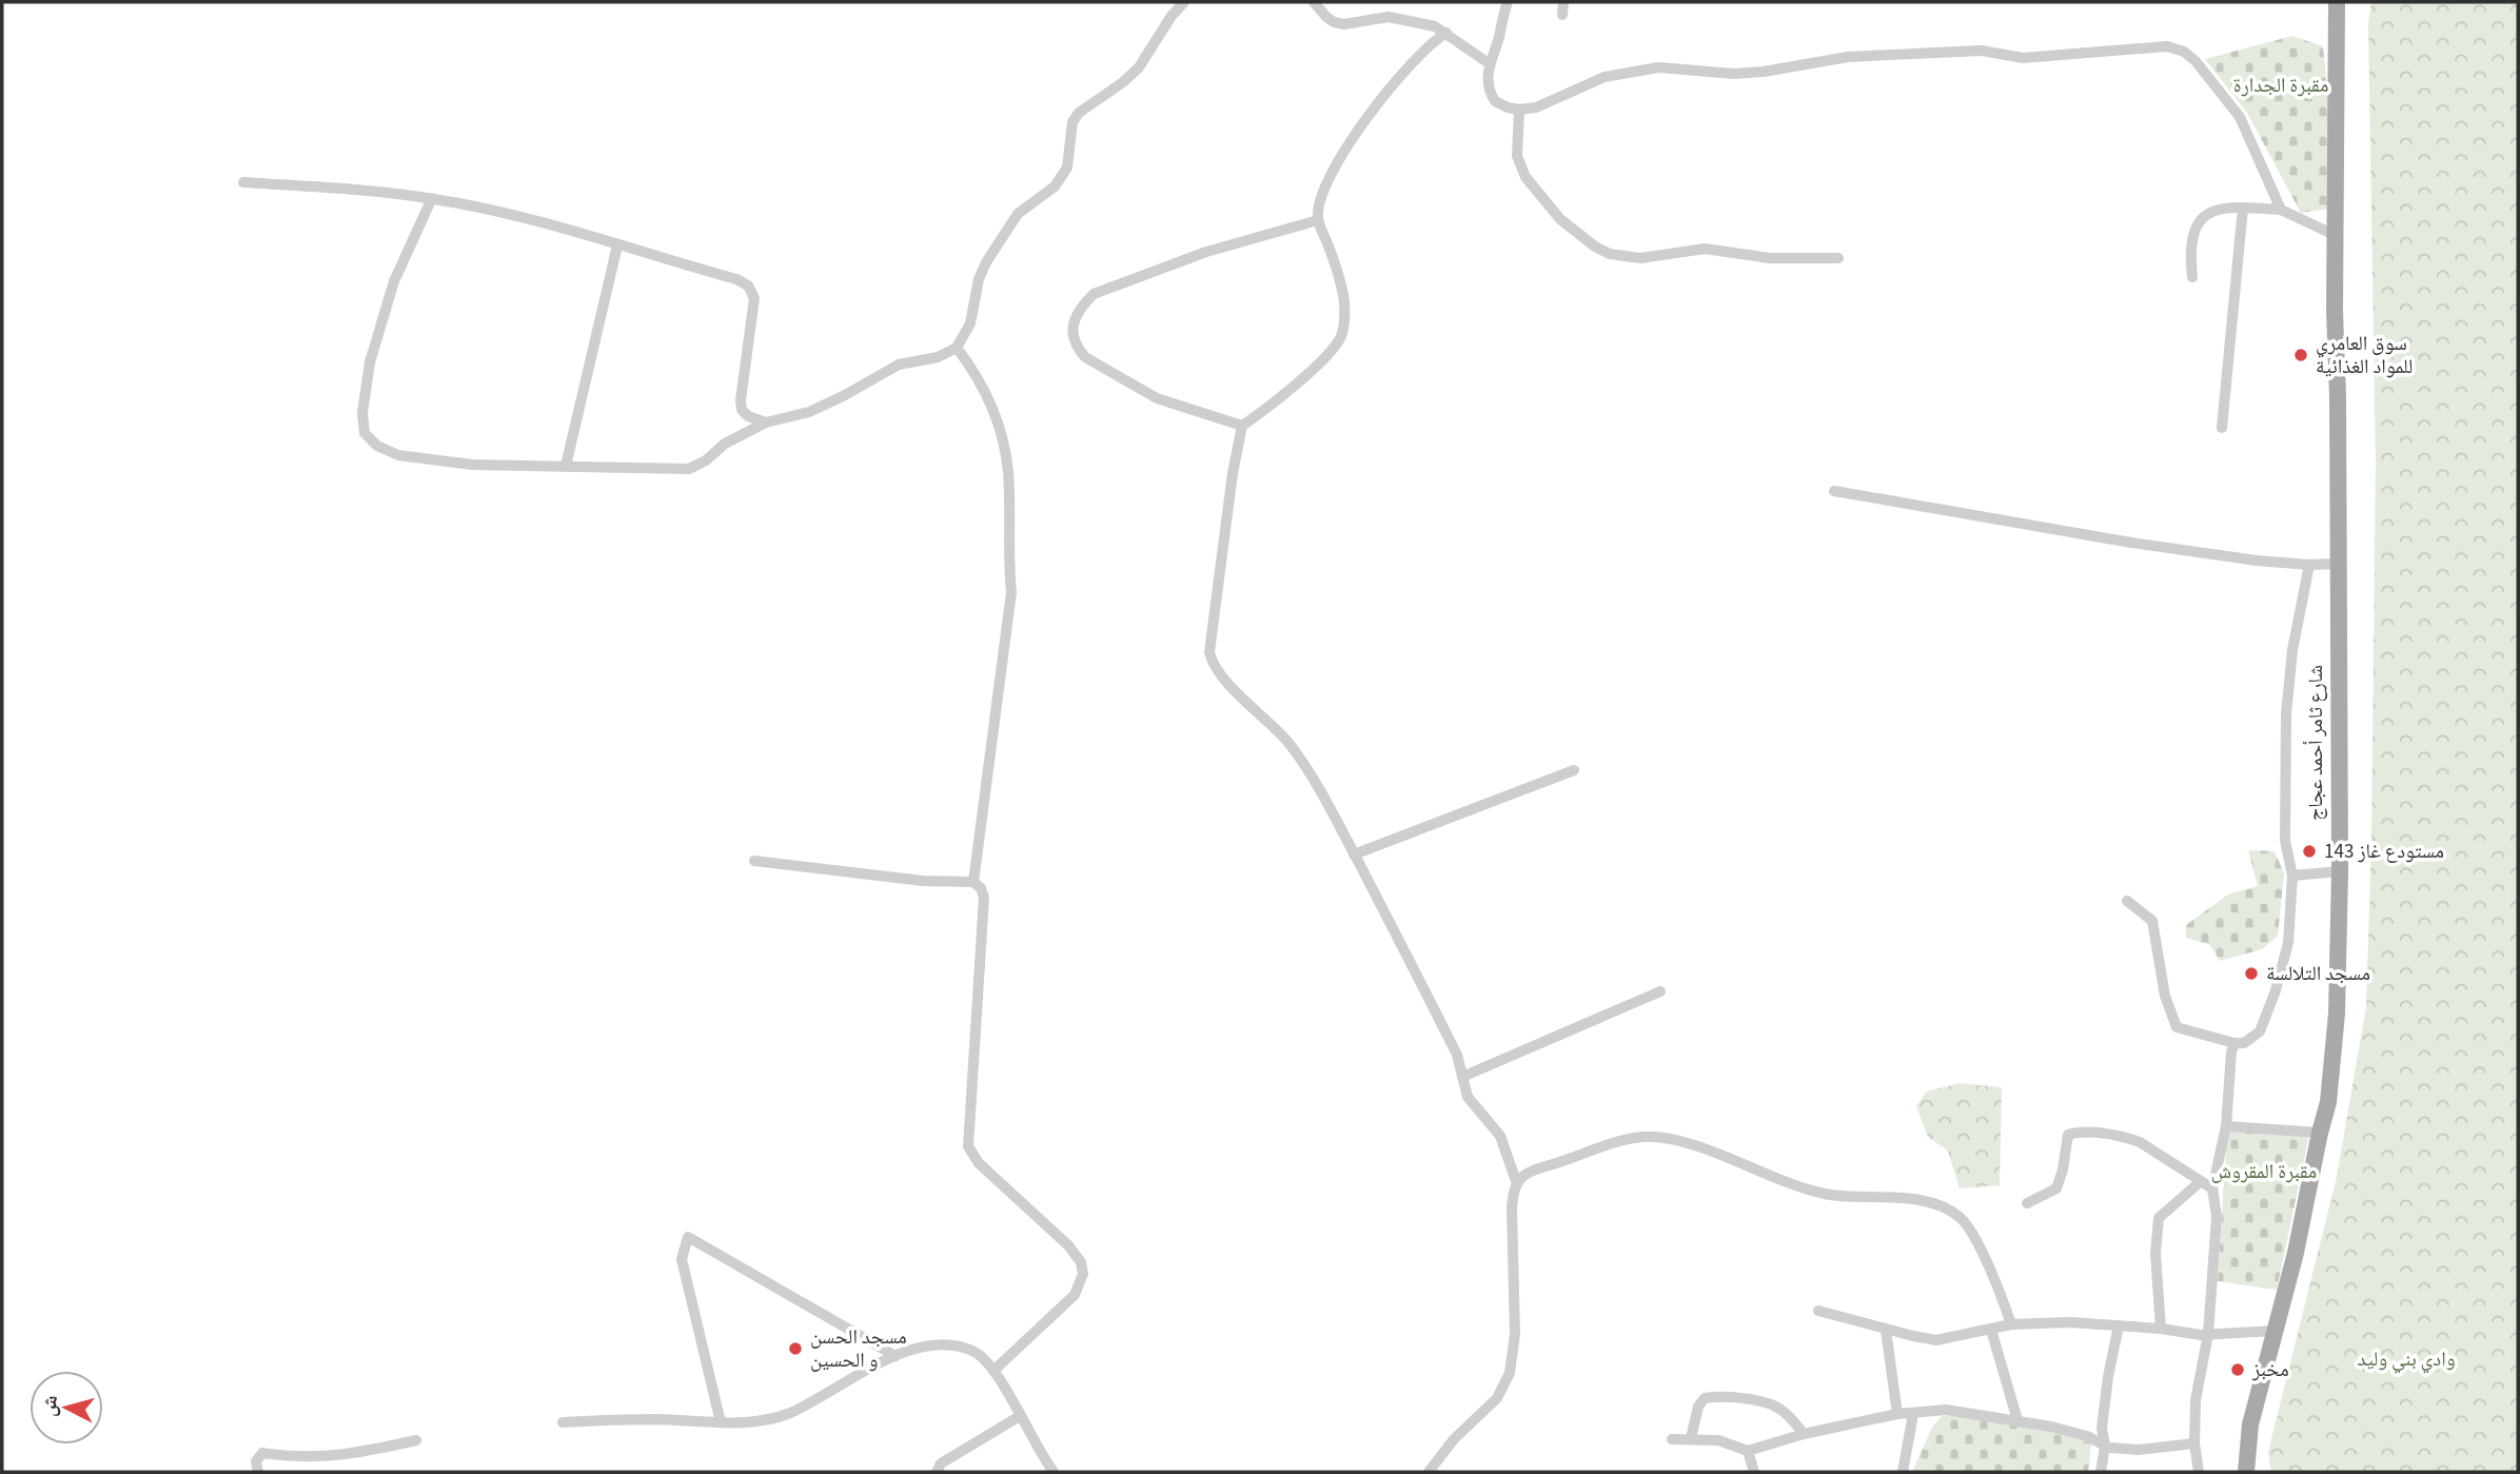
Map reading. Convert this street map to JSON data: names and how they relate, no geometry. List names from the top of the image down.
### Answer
{
  "streets": {
    "main road": ["شارع ثامر أحمد عجاج"]
  },
  "parks": ["مقبرة الجدارة", "مقبرة المقروش", "وادي بني وليد"],
  "places": [
    "سوق العامري للمواد الغذائية",
    "مستودع غاز 143",
    "مسجد التلالسة",
    "مسجد الحسن و الحسين",
    "مخبز"
  ],
  "north": "left"
}
